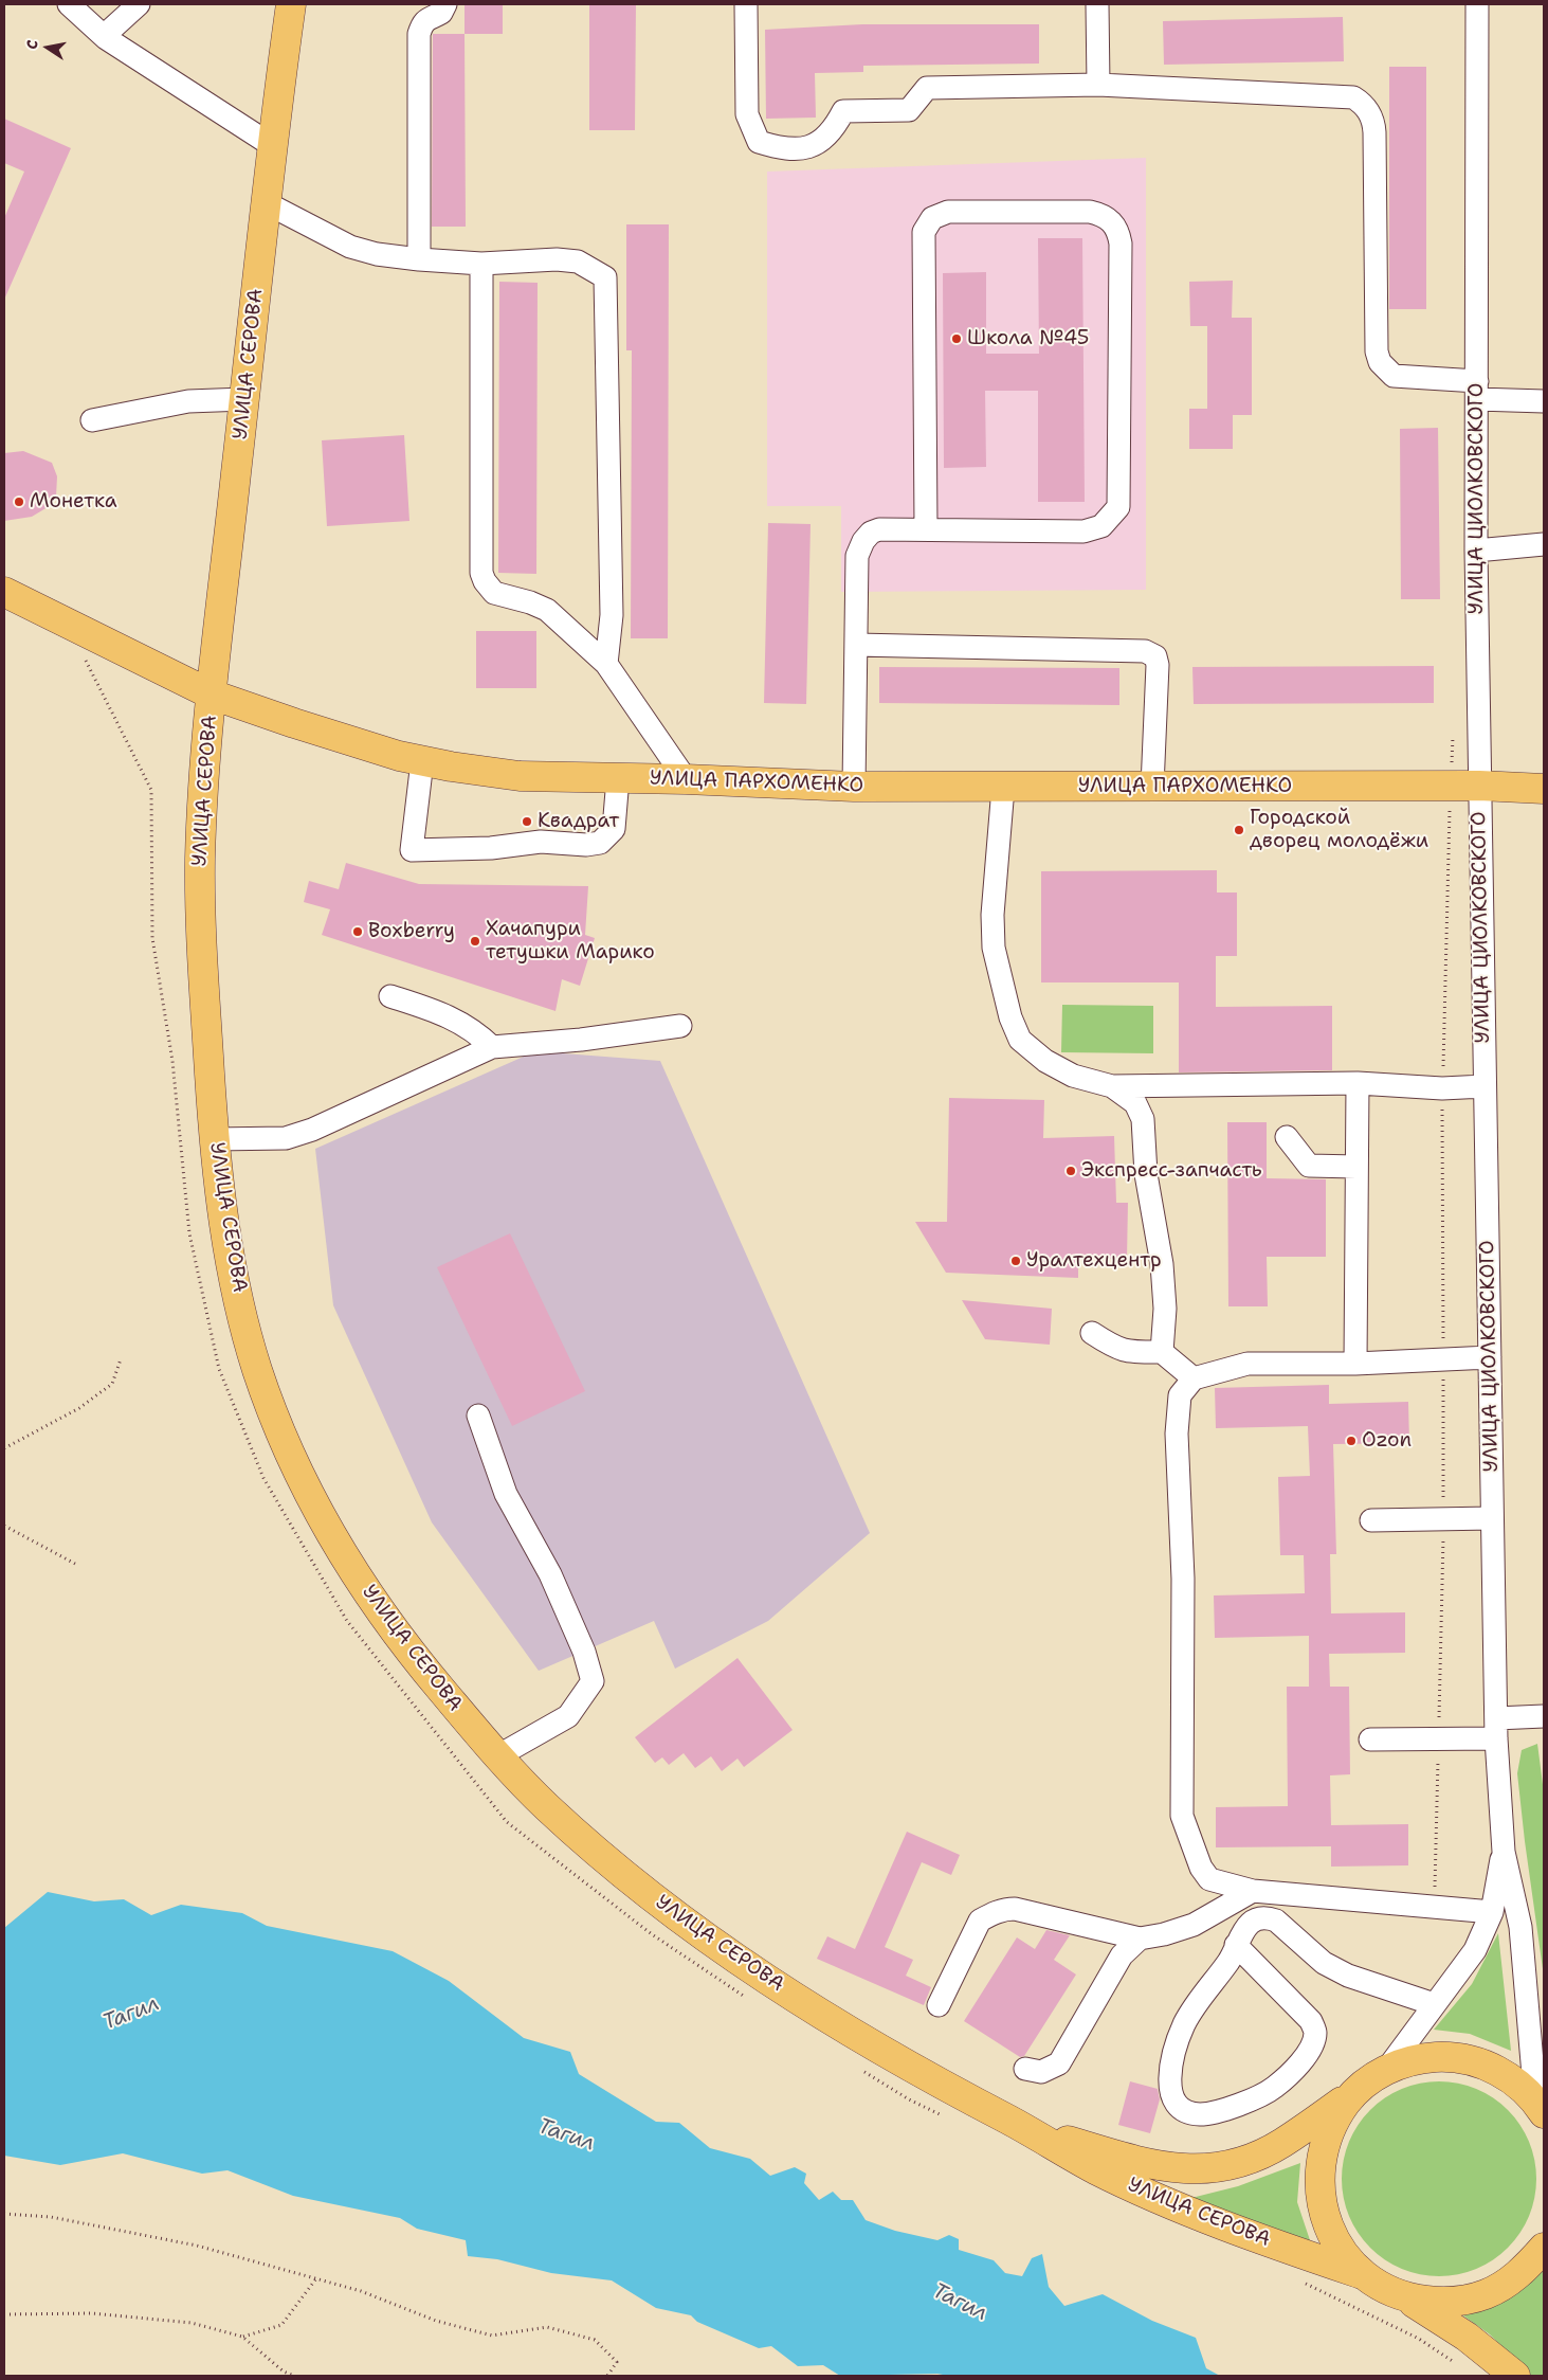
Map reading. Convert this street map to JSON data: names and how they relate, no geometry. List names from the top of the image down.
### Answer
{
  "streets": {
    "main road": ["УЛИЦА СЕРОВА", "УЛИЦА ПАРХОМЕНКО"],
    "street": ["УЛИЦА ЦИОЛКОВСКОГО"]
  },
  "crossings": [
    ["УЛИЦА СЕРОВА", "УЛИЦА ЦИОЛКОВСКОГО"],
    ["УЛИЦА СЕРОВА", "УЛИЦА ПАРХОМЕНКО"],
    ["УЛИЦА ЦИОЛКОВСКОГО", "УЛИЦА ПАРХОМЕНКО"]
  ],
  "water": ["Тагил"],
  "places": [
    "Школа №45",
    "Монетка",
    "Квадрат",
    "Городской дворец молодёжи",
    "Boxberry",
    "Хачапури тетушки Марико",
    "Экспресс-запчасть",
    "Уралтехцентр",
    "Ozon"
  ],
  "north": "left"
}
